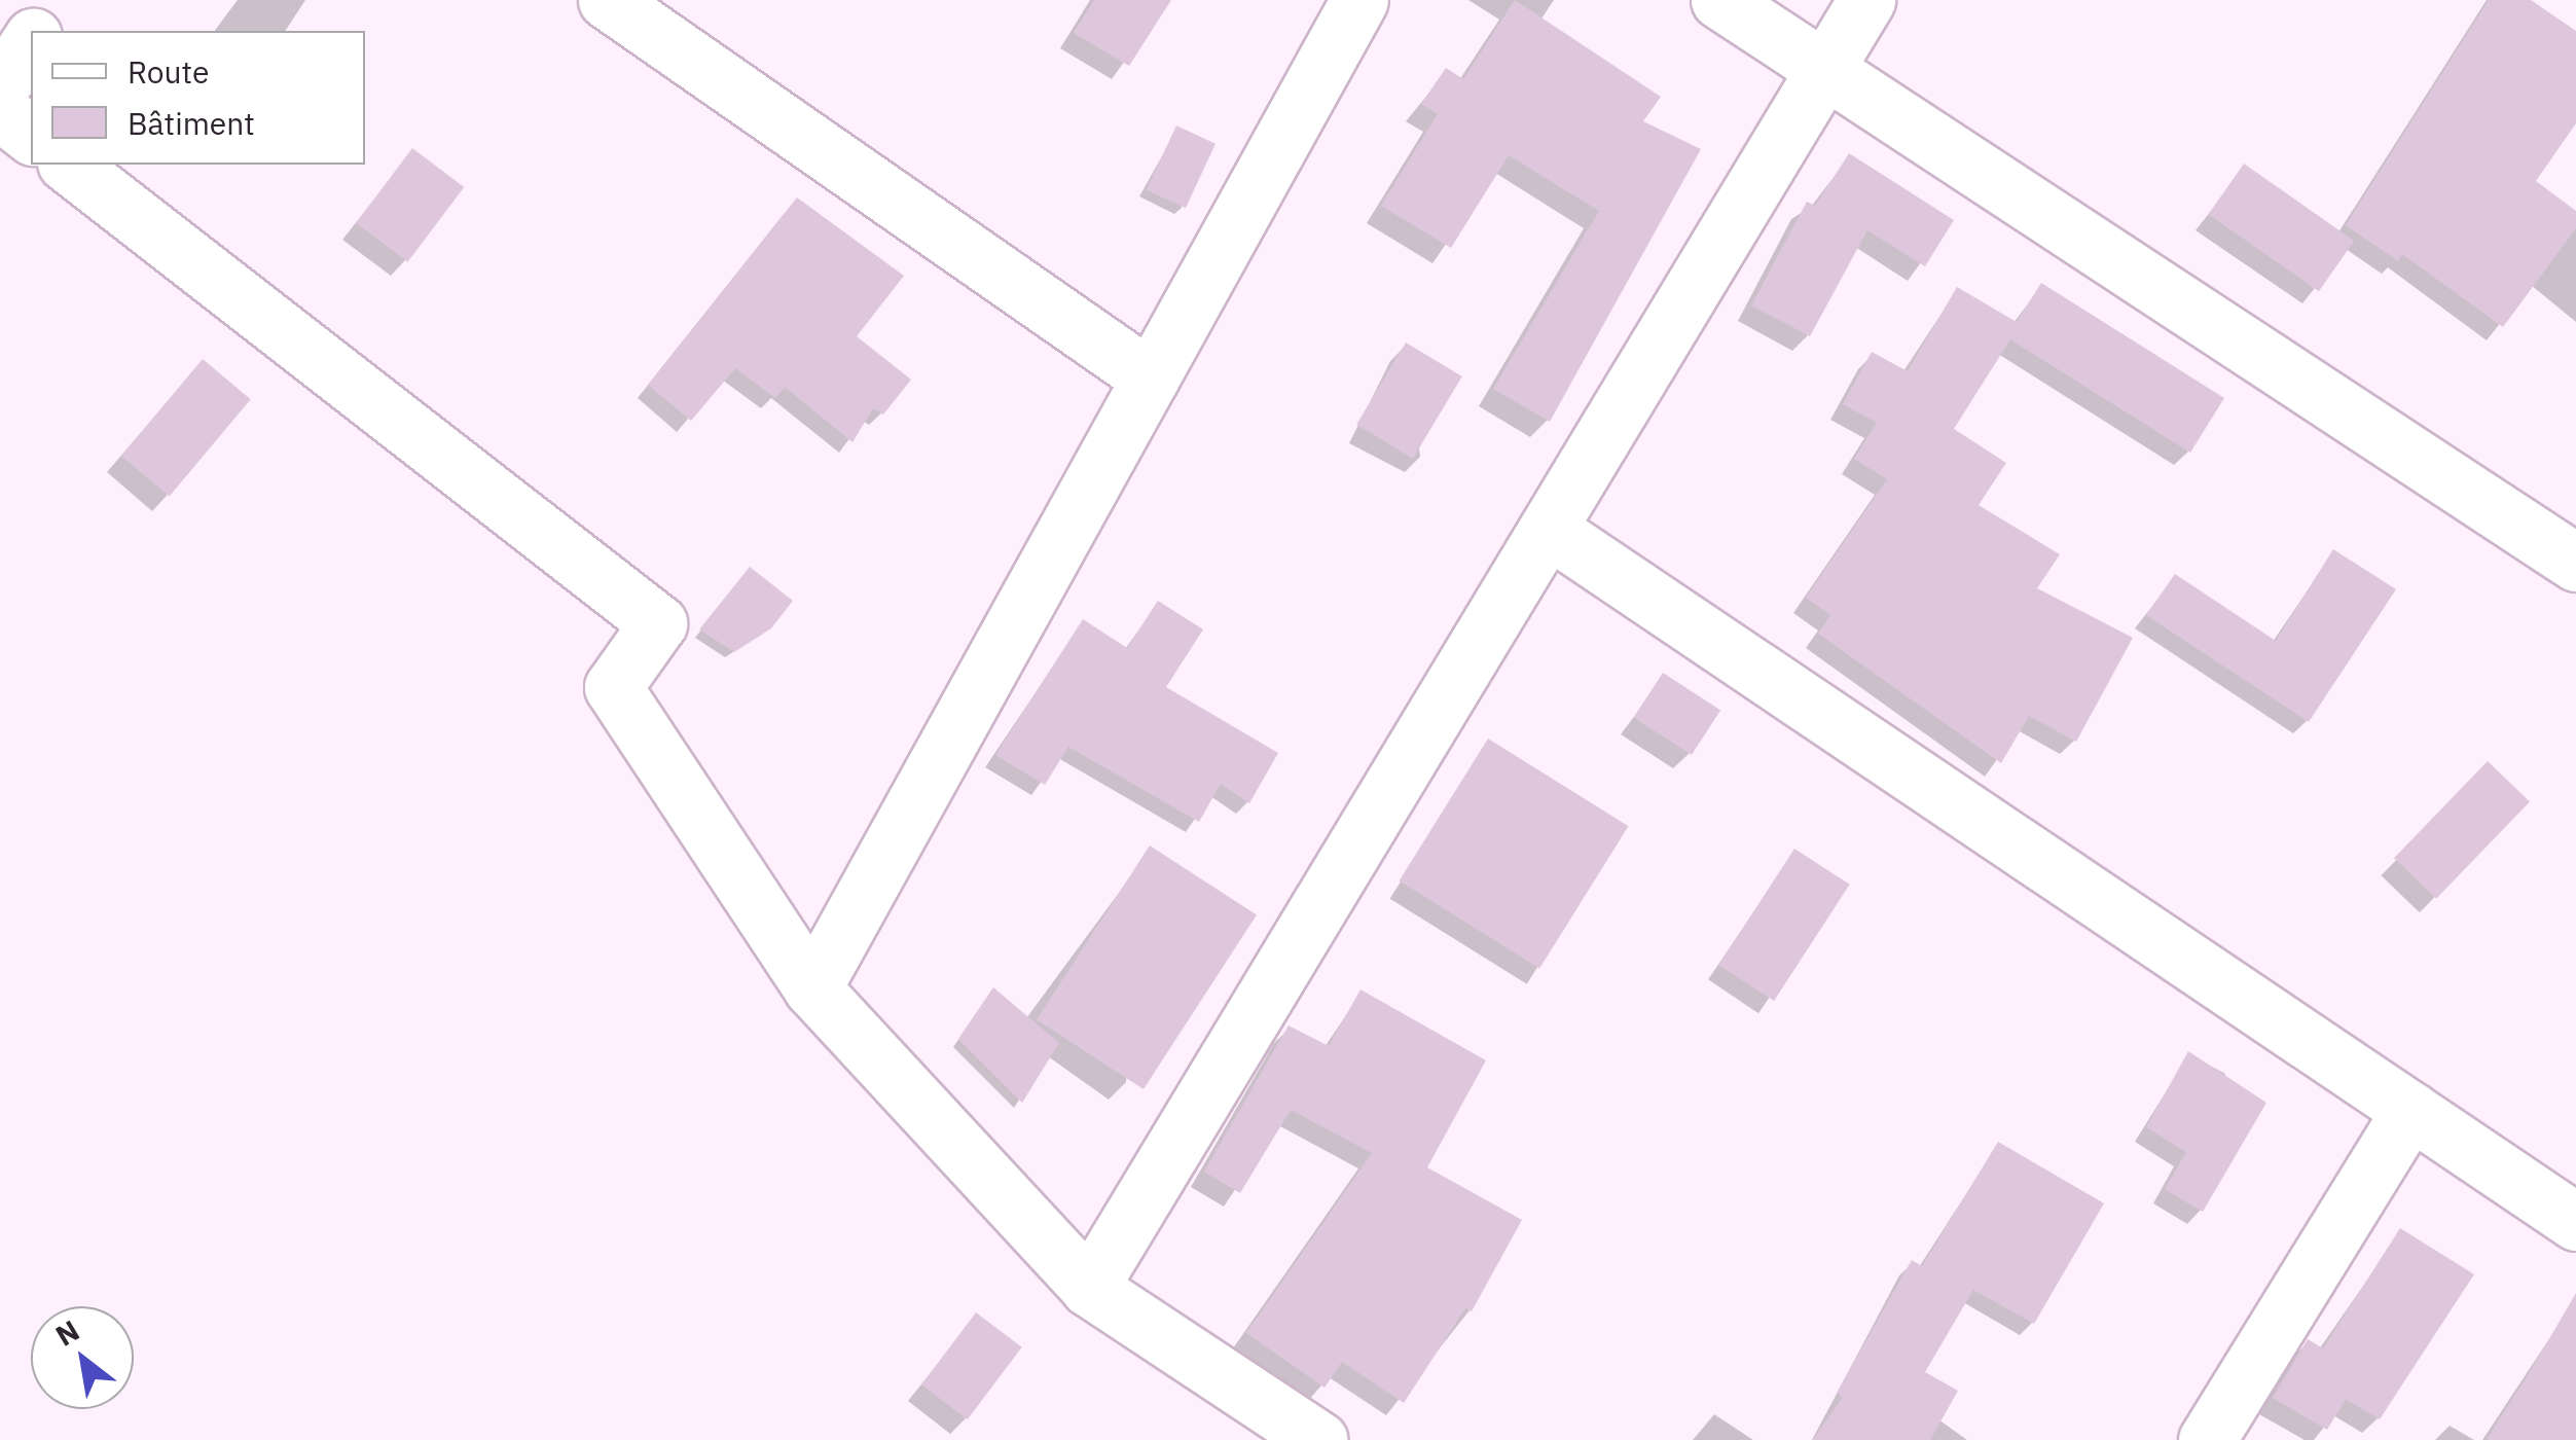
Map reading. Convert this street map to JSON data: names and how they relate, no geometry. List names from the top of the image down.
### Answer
{
  "legend": ["Route", "Bâtiment"],
  "north": "top left"
}
